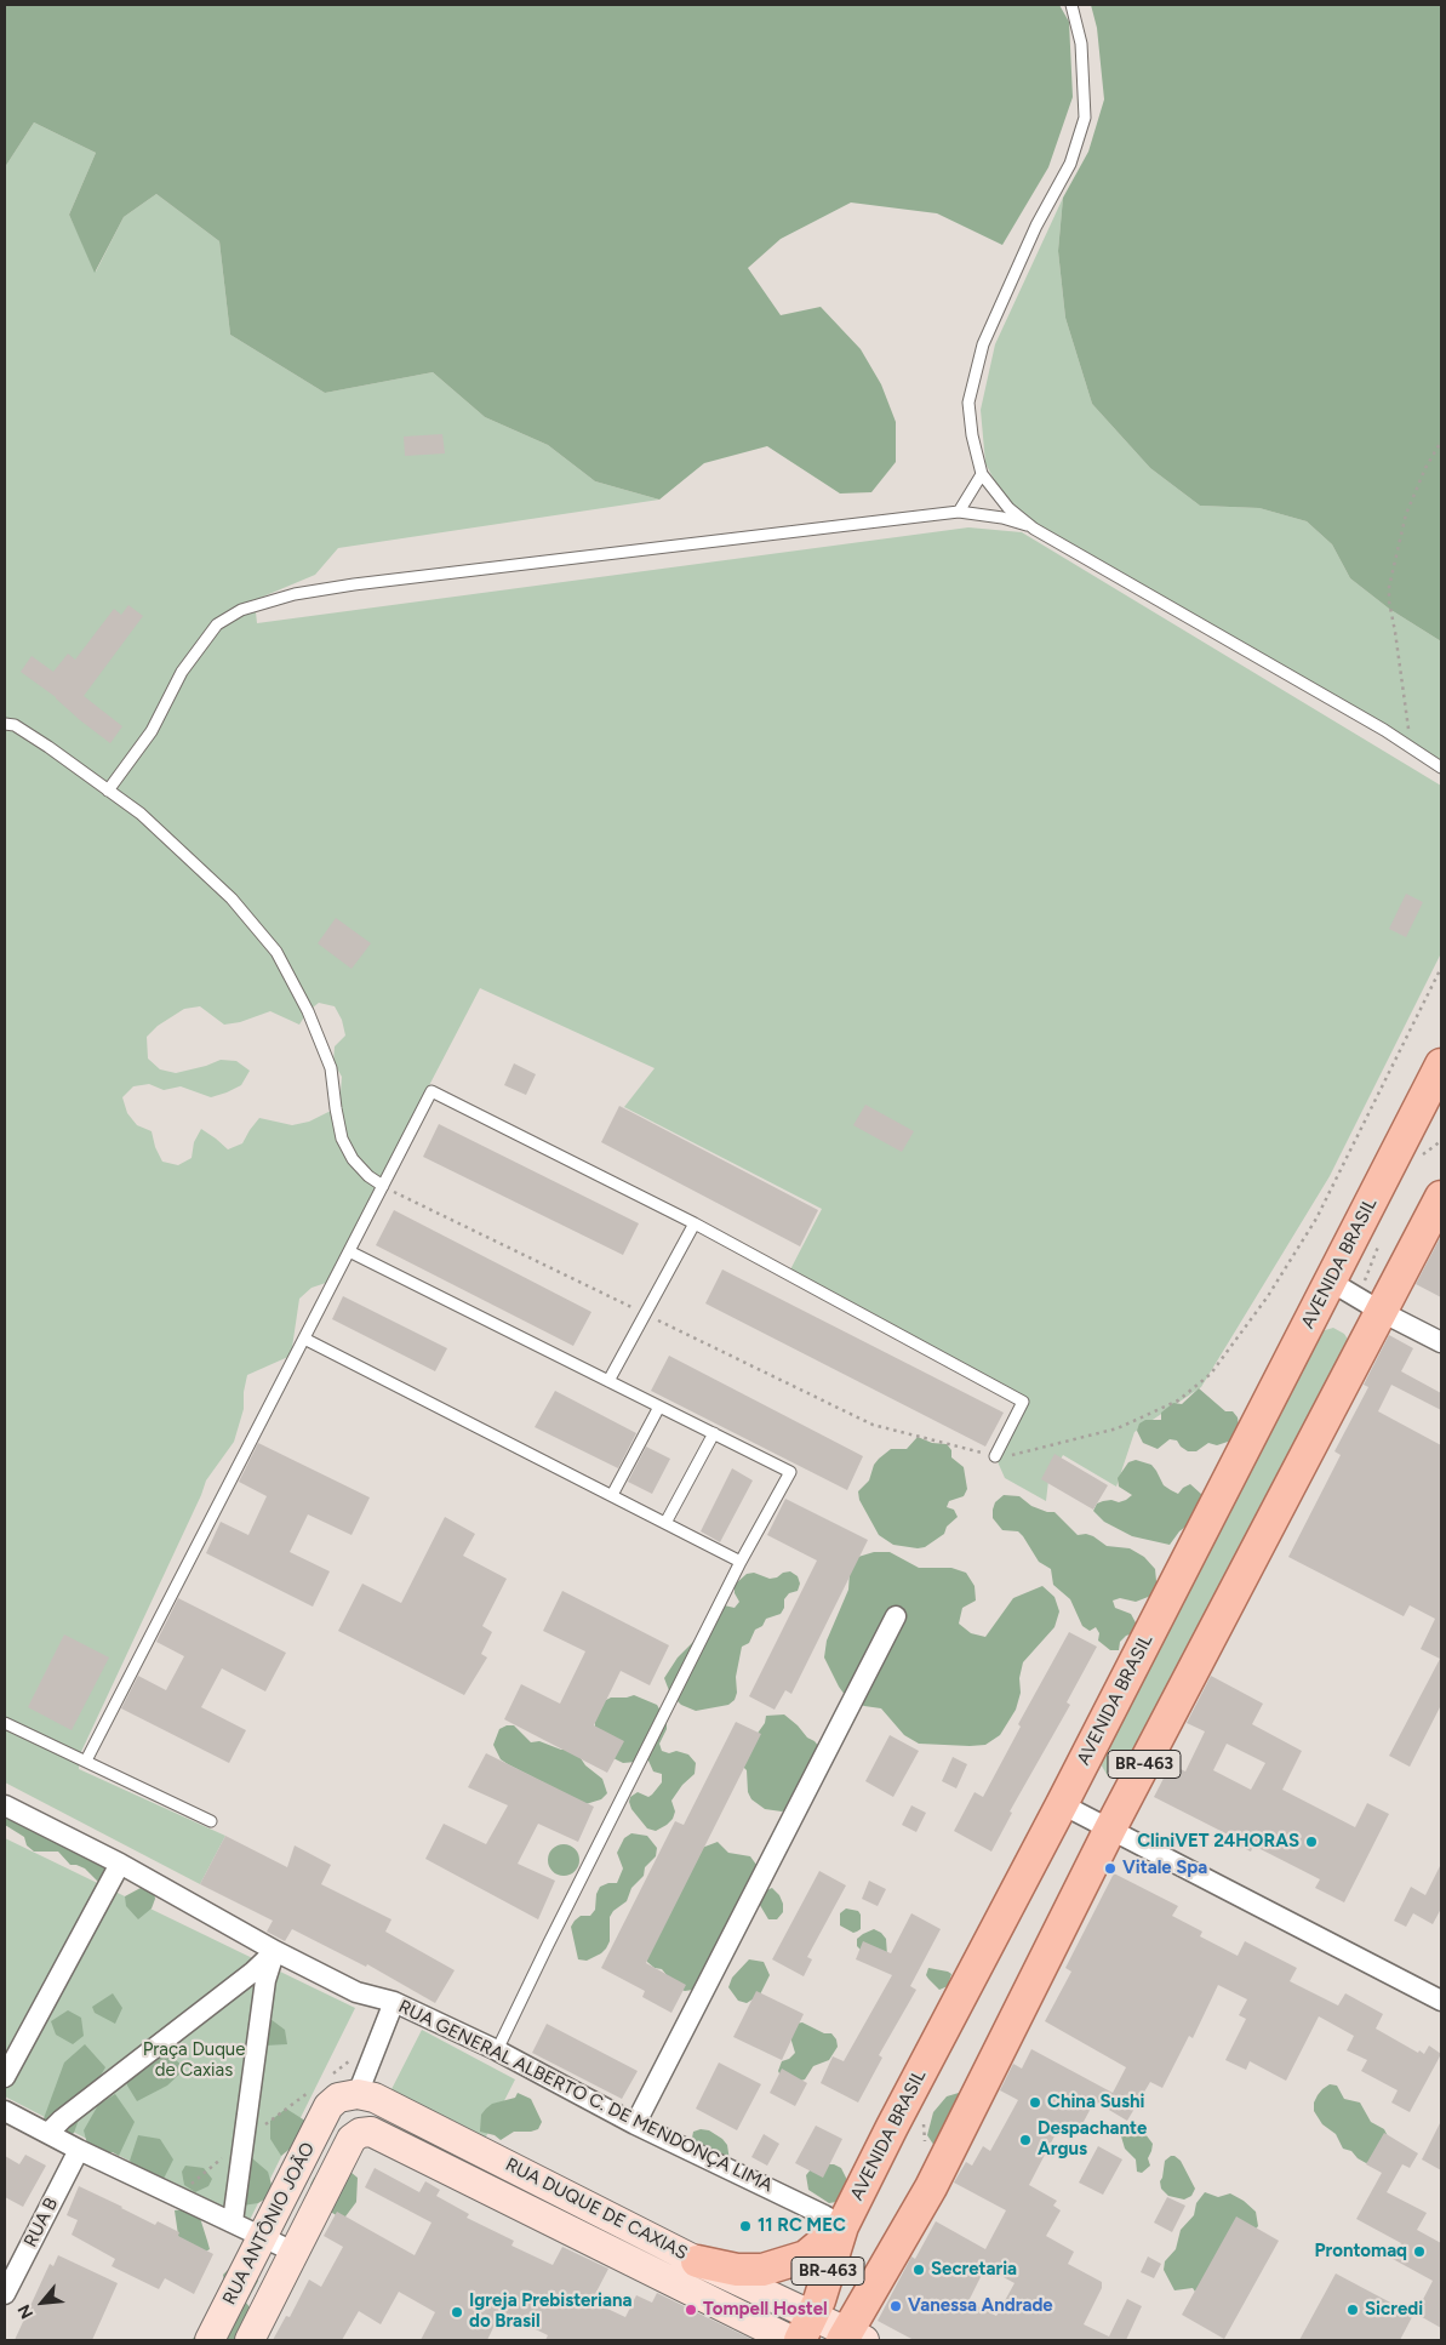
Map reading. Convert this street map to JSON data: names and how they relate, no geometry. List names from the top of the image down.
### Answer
{
  "streets": {
    "main road": [
      "AVENIDA BRASIL",
      "BR-463",
      "RUA DUQUE DE CAXIAS",
      "RUA ANTÔNIO JOÃO"
    ],
    "street": ["RUA GENERAL ALBERTO C. DE MENDONÇA LIMA", "RUA B"]
  },
  "crossings": [
    ["AVENIDA BRASIL", "RUA GENERAL ALBERTO C. DE MENDONÇA LIMA"],
    ["AVENIDA BRASIL", "RUA DUQUE DE CAXIAS"],
    ["BR-463", "RUA DUQUE DE CAXIAS"],
    ["RUA DUQUE DE CAXIAS", "RUA ANTÔNIO JOÃO"]
  ],
  "parks": ["Praça Duque de Caxias"],
  "places": [
    "CliniVET 24HORAS",
    "Vitale Spa",
    "China Sushi",
    "Despachante Argus",
    "11 RC MEC",
    "Prontomaq",
    "Secretaria",
    "Vanessa Andrade",
    "Tompell Hostel",
    "Sicredi",
    "Igreja Prebisteriana do Brasil"
  ],
  "north": "bottom left"
}
